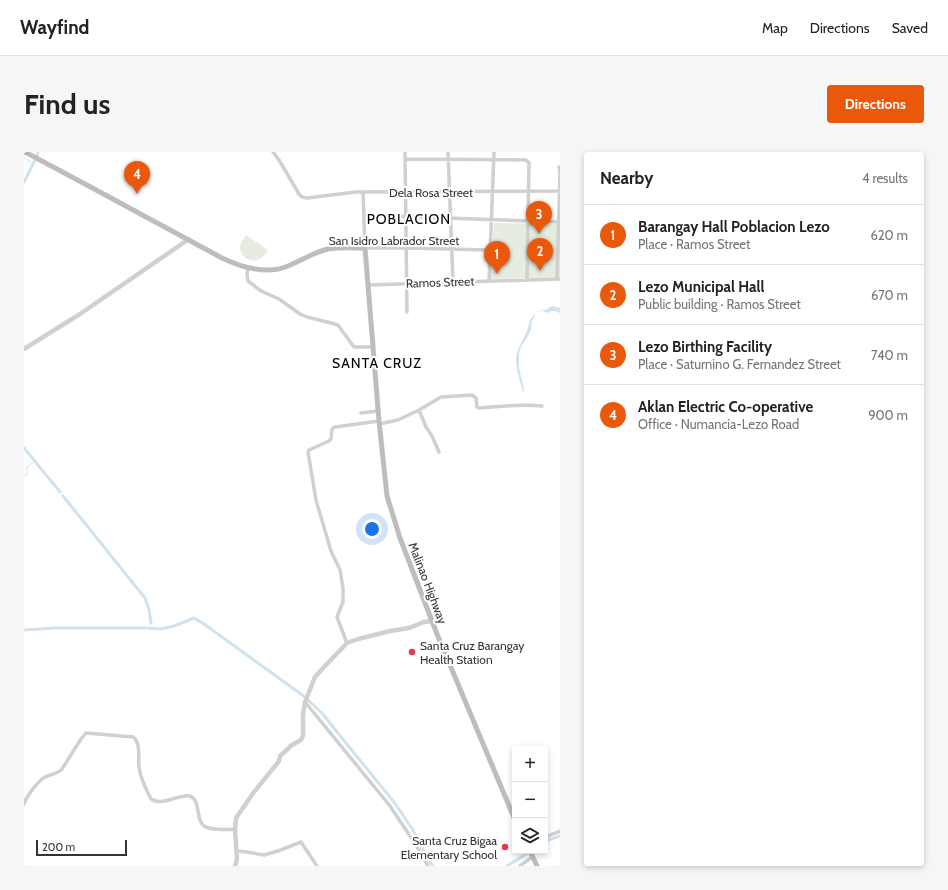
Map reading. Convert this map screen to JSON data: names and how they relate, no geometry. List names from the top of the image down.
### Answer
{
  "streets": {
    "main road": ["San Isidro Labrador Street", "Malinao Highway"],
    "street": ["Dela Rosa Street", "Ramos Street"]
  },
  "crossings": [
    ["San Isidro Labrador Street", "Malinao Highway"],
    ["Ramos Street", "Malinao Highway"]
  ],
  "districts": ["POBLACION", "SANTA CRUZ"],
  "places": ["Santa Cruz Barangay Health Station", "Santa Cruz Bigaa Elementary School"],
  "scale_bar": "200 m",
  "page": {
    "header": "Wayfind",
    "nav": ["Map", "Directions", "Saved"],
    "buttons": "Directions",
    "title": "Find us",
    "heading": ["Nearby", "4 results"],
    "pins": [
      "4",
      "3",
      "2",
      "1"
    ],
    "list": [
      {
        "mark": "1",
        "name": "Barangay Hall Poblacion Lezo",
        "note": "Place · Ramos Street",
        "value": "620 m"
      },
      {
        "mark": "2",
        "name": "Lezo Municipal Hall",
        "note": "Public building · Ramos Street",
        "value": "670 m"
      },
      {
        "mark": "3",
        "name": "Lezo Birthing Facility",
        "note": "Place · Saturnino G. Fernandez Street",
        "value": "740 m"
      },
      {
        "mark": "4",
        "name": "Aklan Electric Co-operative",
        "note": "Office · Numancia-Lezo Road",
        "value": "900 m"
      }
    ],
    "map_buttons": ["+", "−"],
    "scale": "200 m"
  }
}
